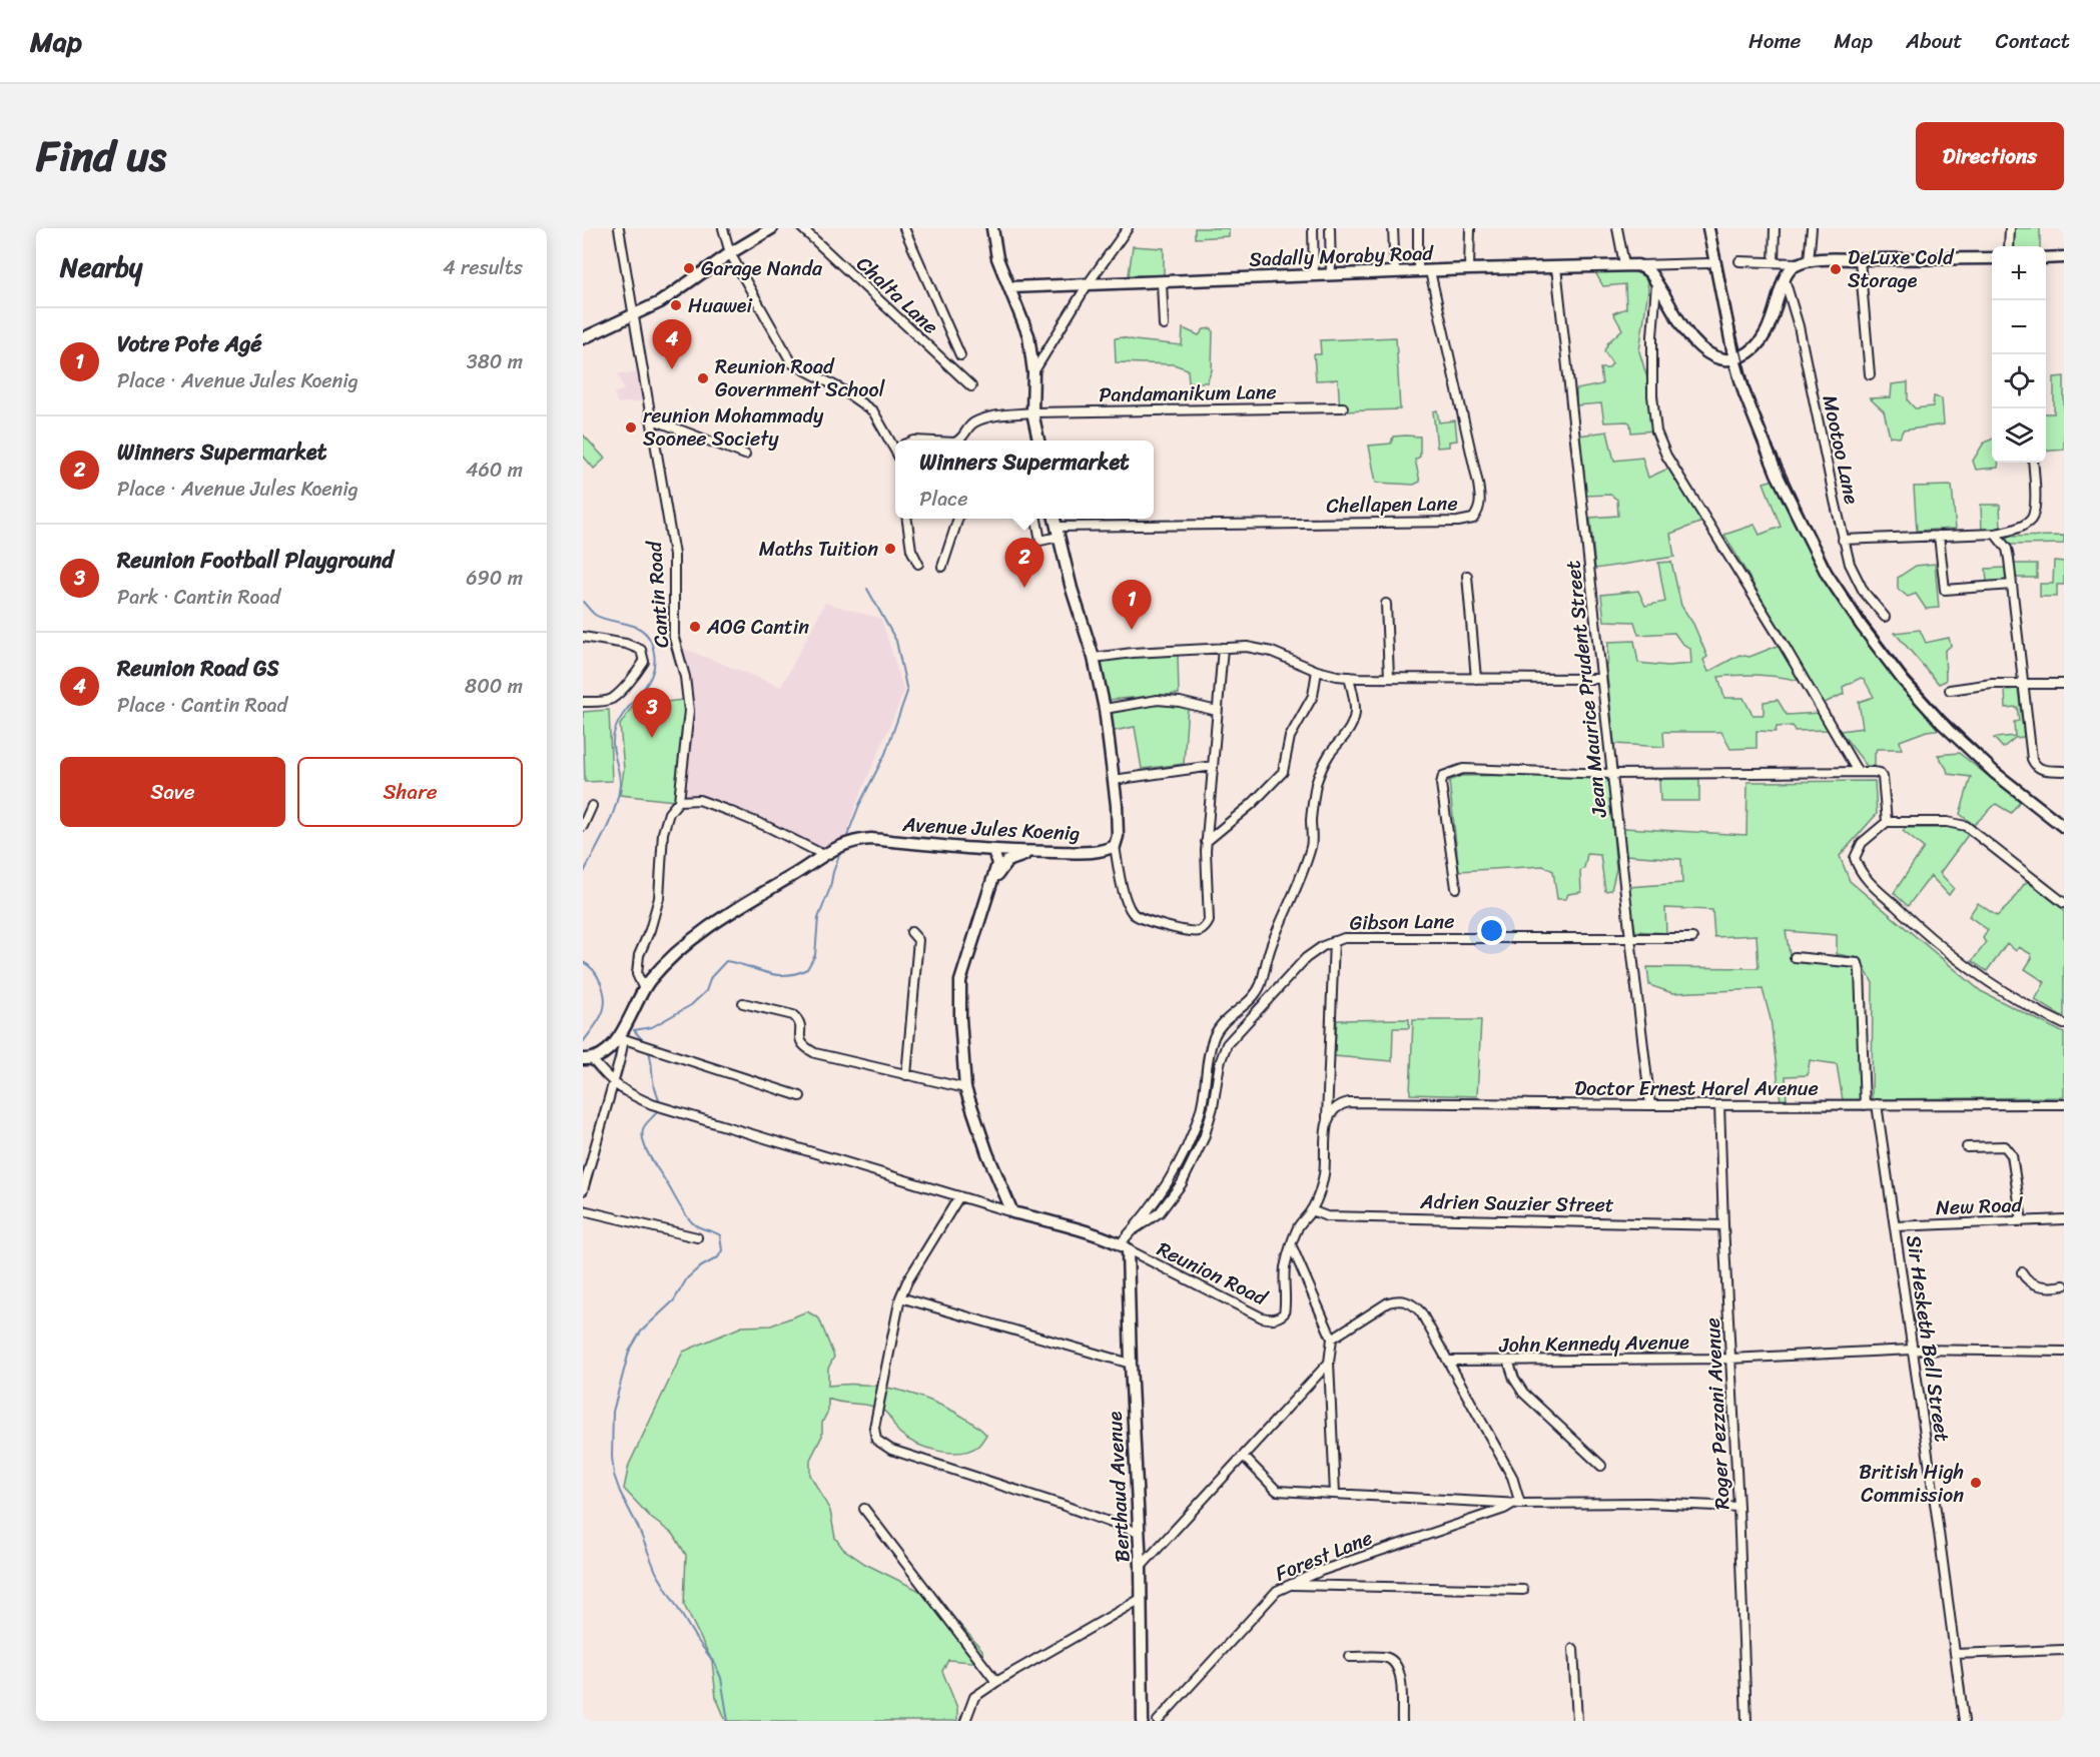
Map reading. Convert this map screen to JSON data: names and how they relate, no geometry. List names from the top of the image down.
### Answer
{
  "streets": {
    "street": [
      "Sadally Moraby Road",
      "Chalta Lane",
      "Pandamanikum Lane",
      "Mootoo Lane",
      "Chellapen Lane",
      "Cantin Road",
      "Jean Maurice Prudent Street",
      "Avenue Jules Koenig",
      "Gibson Lane",
      "Doctor Ernest Harel Avenue",
      "Adrien Sauzier Street",
      "New Road",
      "Reunion Road",
      "Sir Hesketh Bell Street",
      "John Kennedy Avenue",
      "Roger Pezzani Avenue",
      "Berthaud Avenue",
      "Forest Lane"
    ]
  },
  "crossings": [
    ["Sadally Moraby Road", "Chellapen Lane"],
    ["Sadally Moraby Road", "Jean Maurice Prudent Street"],
    ["Jean Maurice Prudent Street", "Gibson Lane"],
    ["Jean Maurice Prudent Street", "Doctor Ernest Harel Avenue"],
    ["Doctor Ernest Harel Avenue", "Reunion Road"],
    ["Doctor Ernest Harel Avenue", "Sir Hesketh Bell Street"],
    ["Doctor Ernest Harel Avenue", "Roger Pezzani Avenue"],
    ["Adrien Sauzier Street", "Reunion Road"],
    ["Adrien Sauzier Street", "Roger Pezzani Avenue"],
    ["New Road", "Sir Hesketh Bell Street"],
    ["Reunion Road", "Berthaud Avenue"],
    ["Sir Hesketh Bell Street", "John Kennedy Avenue"],
    ["John Kennedy Avenue", "Roger Pezzani Avenue"]
  ],
  "places": [
    "Garage Nanda",
    "DeLuxe Cold Storage",
    "Huawei",
    "Reunion Road Government School",
    "reunion Mohammady Soonee Society",
    "Maths Tuition",
    "AOG Cantin",
    "British High Commission"
  ],
  "page": {
    "header": "Map",
    "nav": [
      "Home",
      "Map",
      "About",
      "Contact"
    ],
    "title": "Find us",
    "buttons": [
      "Directions",
      ["Save", "Share"]
    ],
    "heading": ["Nearby", "4 results"],
    "map_buttons": ["+", "−"],
    "list": [
      {
        "mark": "1",
        "name": "Votre Pote Agé",
        "note": "Place · Avenue Jules Koenig",
        "value": "380 m"
      },
      {
        "mark": "2",
        "name": "Winners Supermarket",
        "note": "Place · Avenue Jules Koenig",
        "value": "460 m"
      },
      {
        "mark": "3",
        "name": "Reunion Football Playground",
        "note": "Park · Cantin Road",
        "value": "690 m"
      },
      {
        "mark": "4",
        "name": "Reunion Road GS",
        "note": "Place · Cantin Road",
        "value": "800 m"
      }
    ],
    "pins": [
      "4",
      "2",
      "1",
      "3"
    ],
    "popup": ["Winners Supermarket", "Place"]
  }
}
